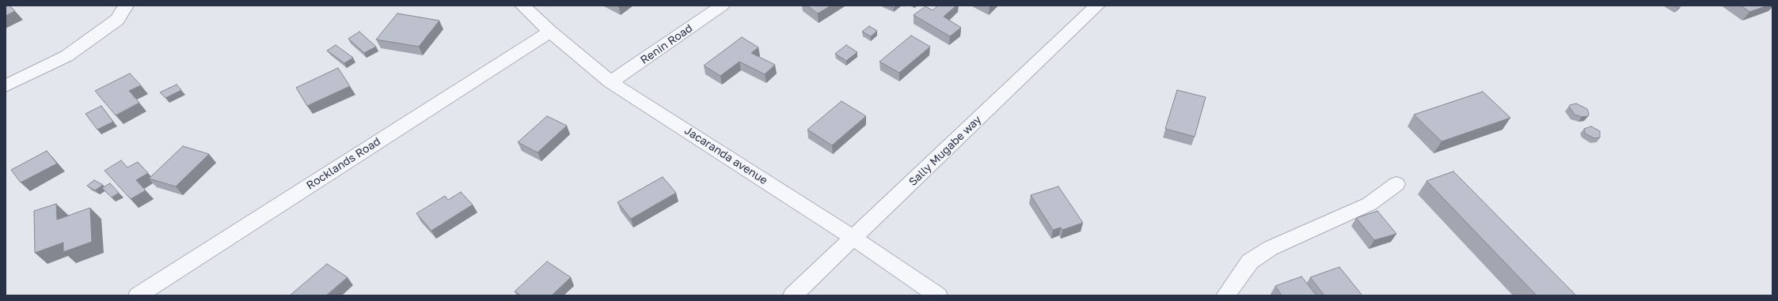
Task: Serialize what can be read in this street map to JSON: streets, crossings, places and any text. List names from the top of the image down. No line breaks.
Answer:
{"streets":{"street":["Renin Road","Sally Mugabe way","Jacaranda avenue","Rocklands Road"]},"crossings":[["Renin Road","Jacaranda avenue"],["Sally Mugabe way","Jacaranda avenue"],["Jacaranda avenue","Rocklands Road"]]}
